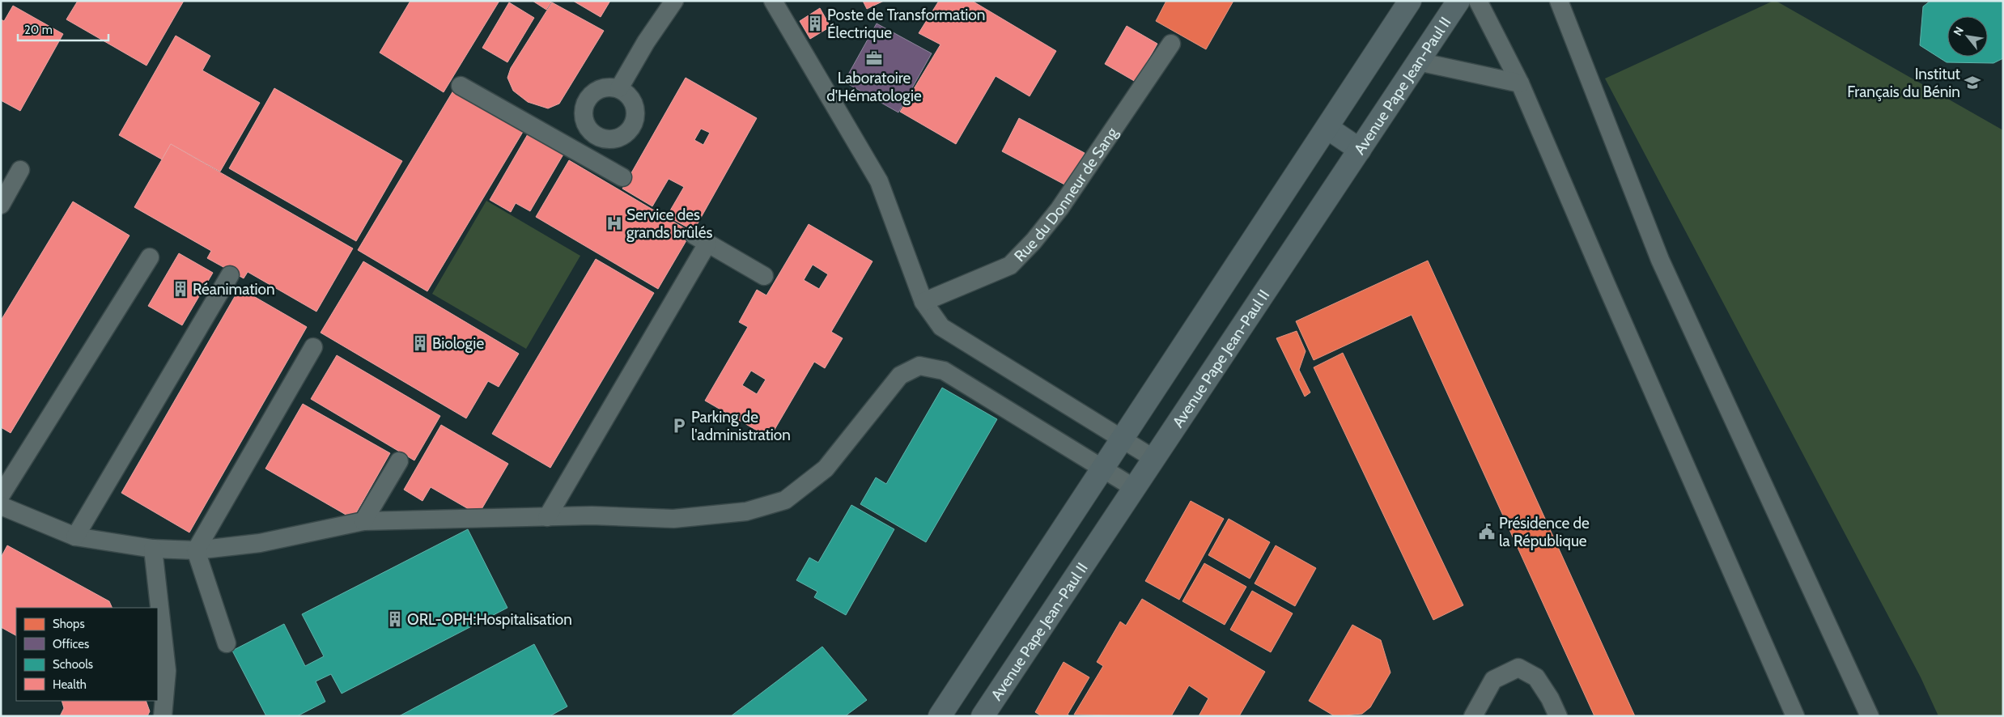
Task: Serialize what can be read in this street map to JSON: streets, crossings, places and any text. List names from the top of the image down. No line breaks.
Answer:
{"streets":{"main road":["Avenue Pape Jean-Paul II"],"lane":["Rue du Donneur de Sang"]},"places":{"building":["Poste de Transformation Électrique","Réanimation","Biologie","ORL-OPH:Hospitalisation"],"office":["Laboratoire d'Hématologie"],"school or university":["Institut Français du Bénin"],"hospital":["Service des grands brûlés"],"parking":["Parking de l'administration"],"public building":["Présidence de la République"]},"legend":["Shops","Offices","Schools","Health"],"scale_bar":"20 m","north":"top left"}
